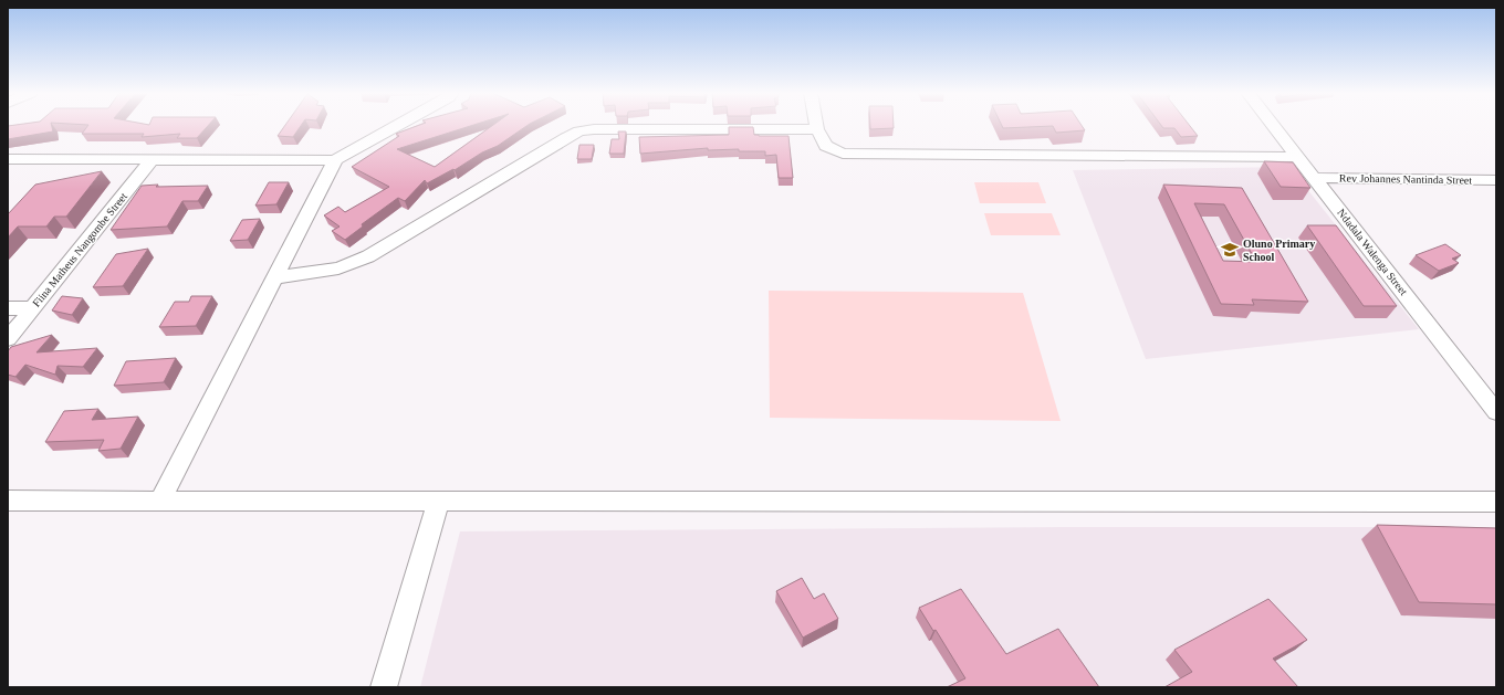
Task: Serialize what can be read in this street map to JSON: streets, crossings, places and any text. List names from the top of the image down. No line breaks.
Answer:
{"streets":{"street":["Rev Johannes Nantinda Street","Fiina Matheus Nangombe Street","Ndadala Walenga Street"]},"crossings":[["Rev Johannes Nantinda Street","Ndadala Walenga Street"]],"places":{"school or university":["Oluno Primary School"]}}
